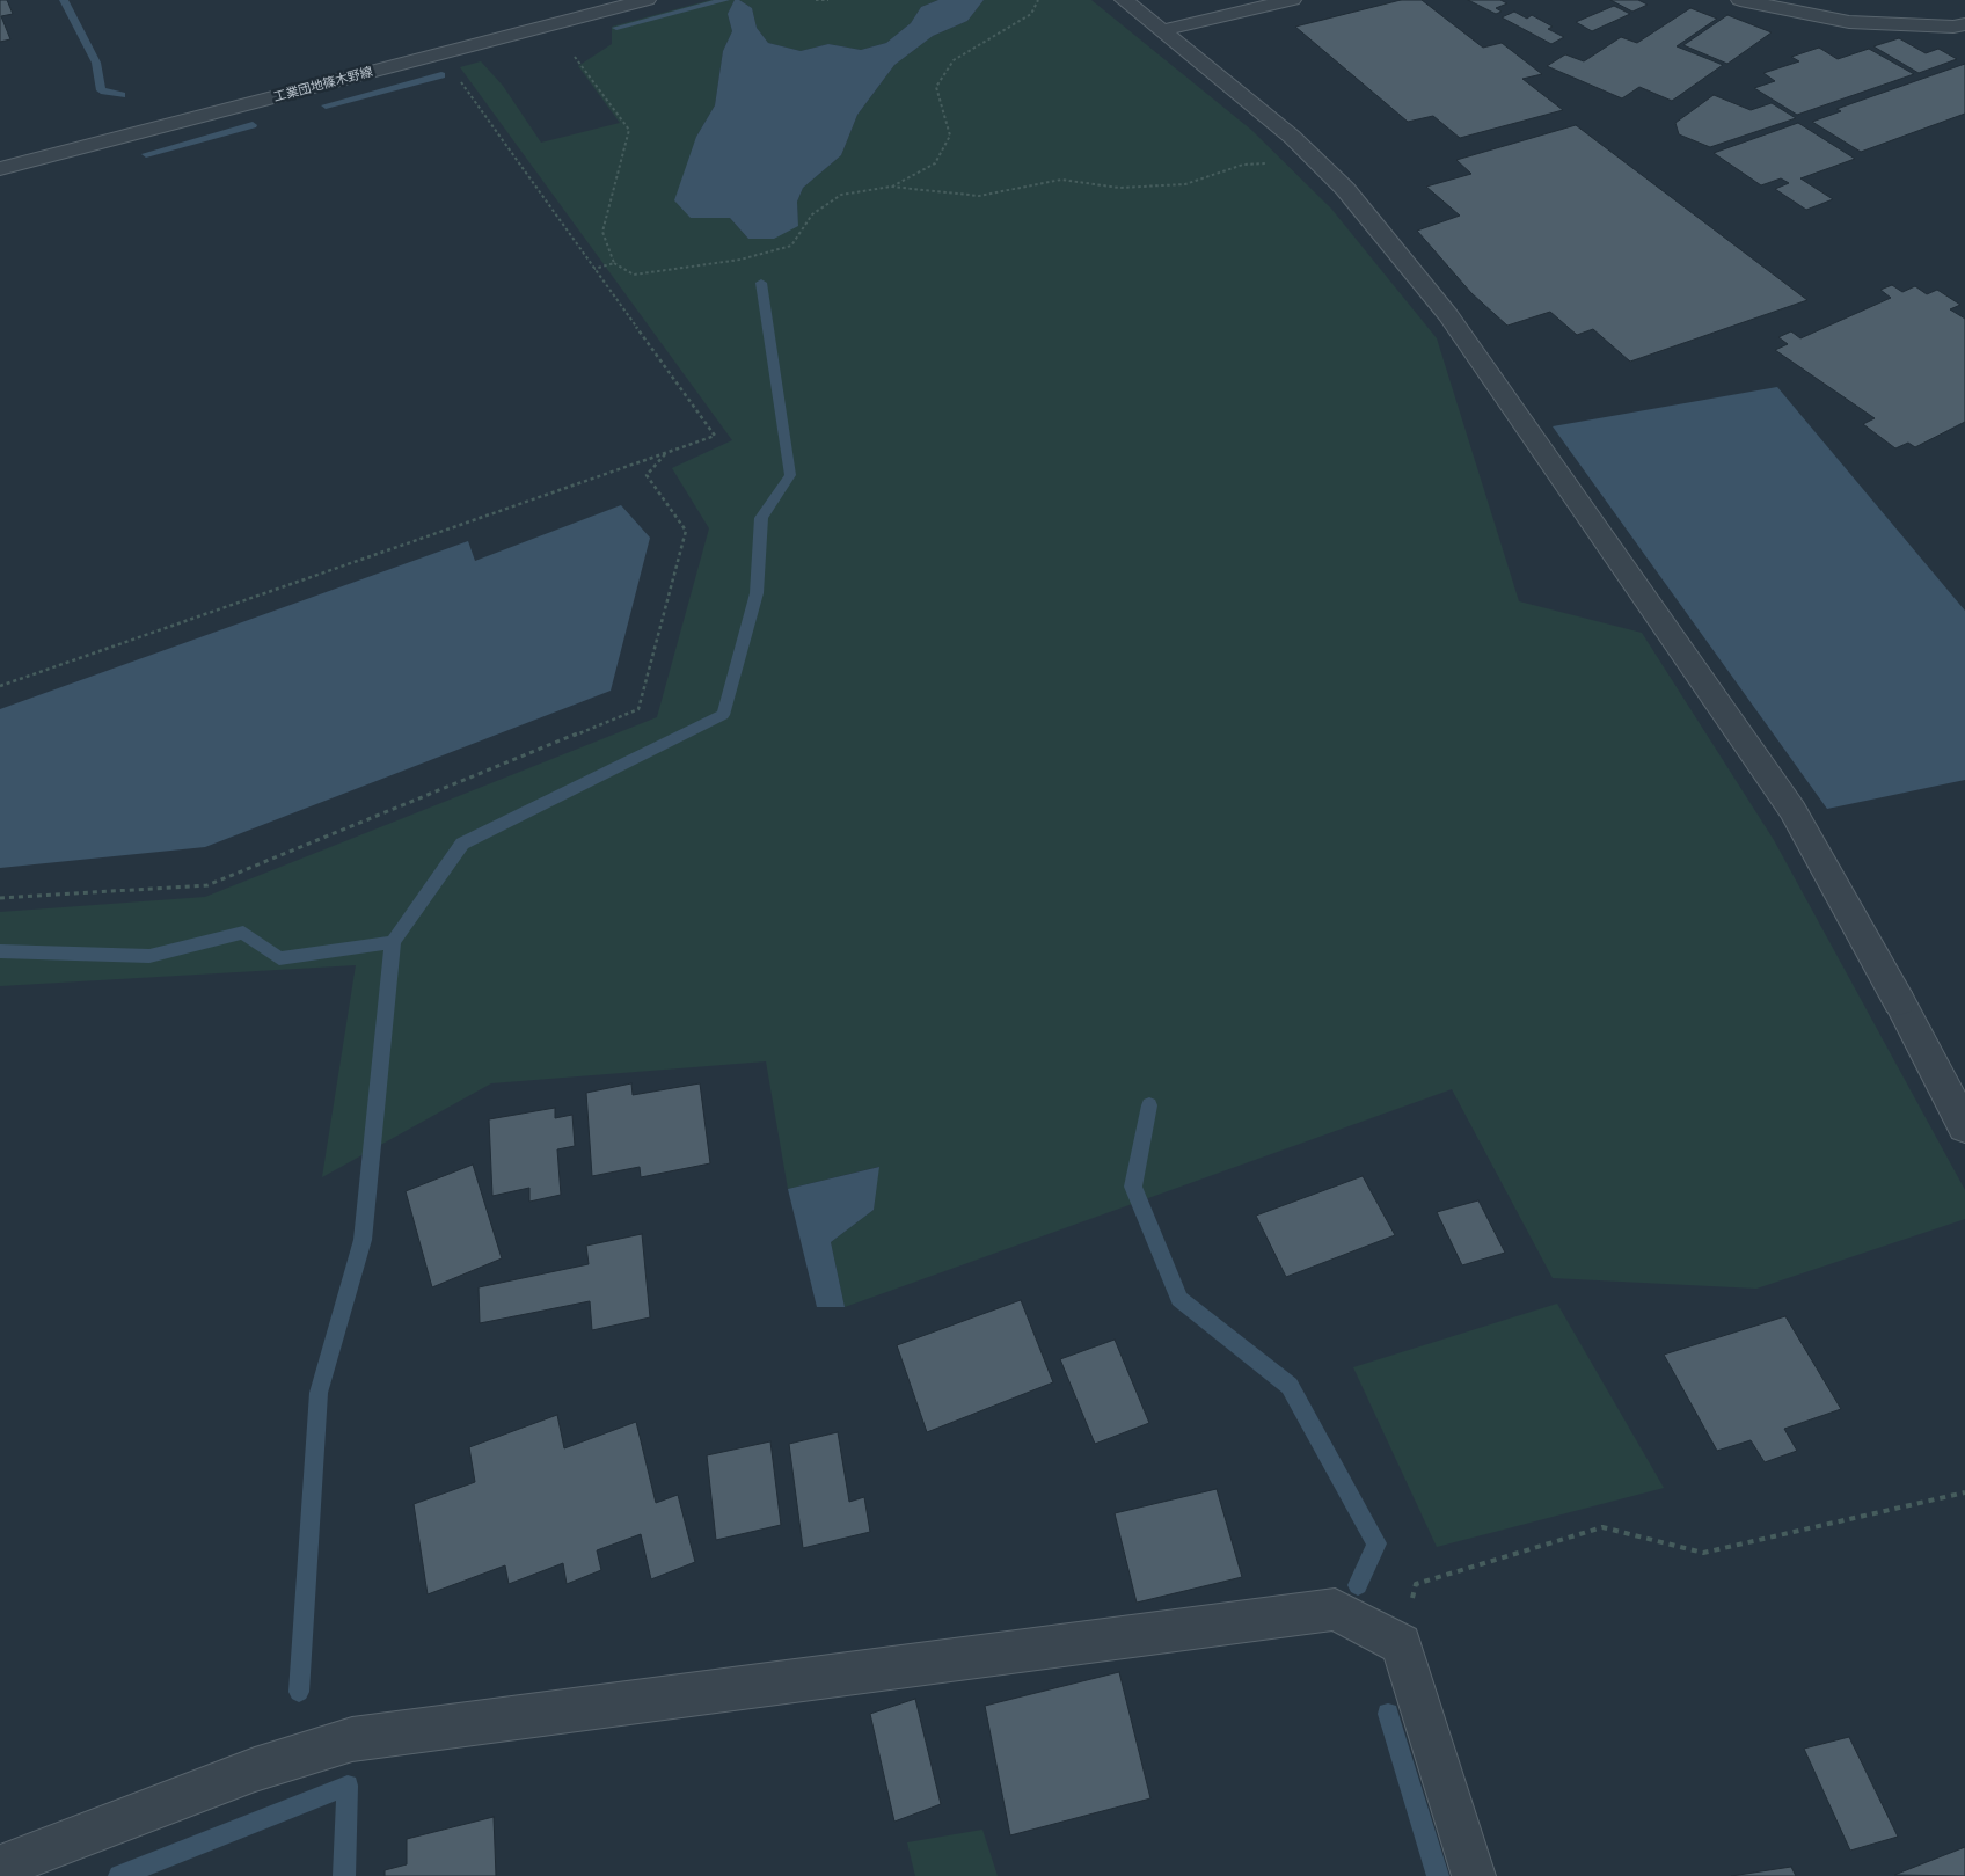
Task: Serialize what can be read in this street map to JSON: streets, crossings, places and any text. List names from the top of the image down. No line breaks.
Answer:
{"streets":{"street":["工業団地篠木野線"]}}
